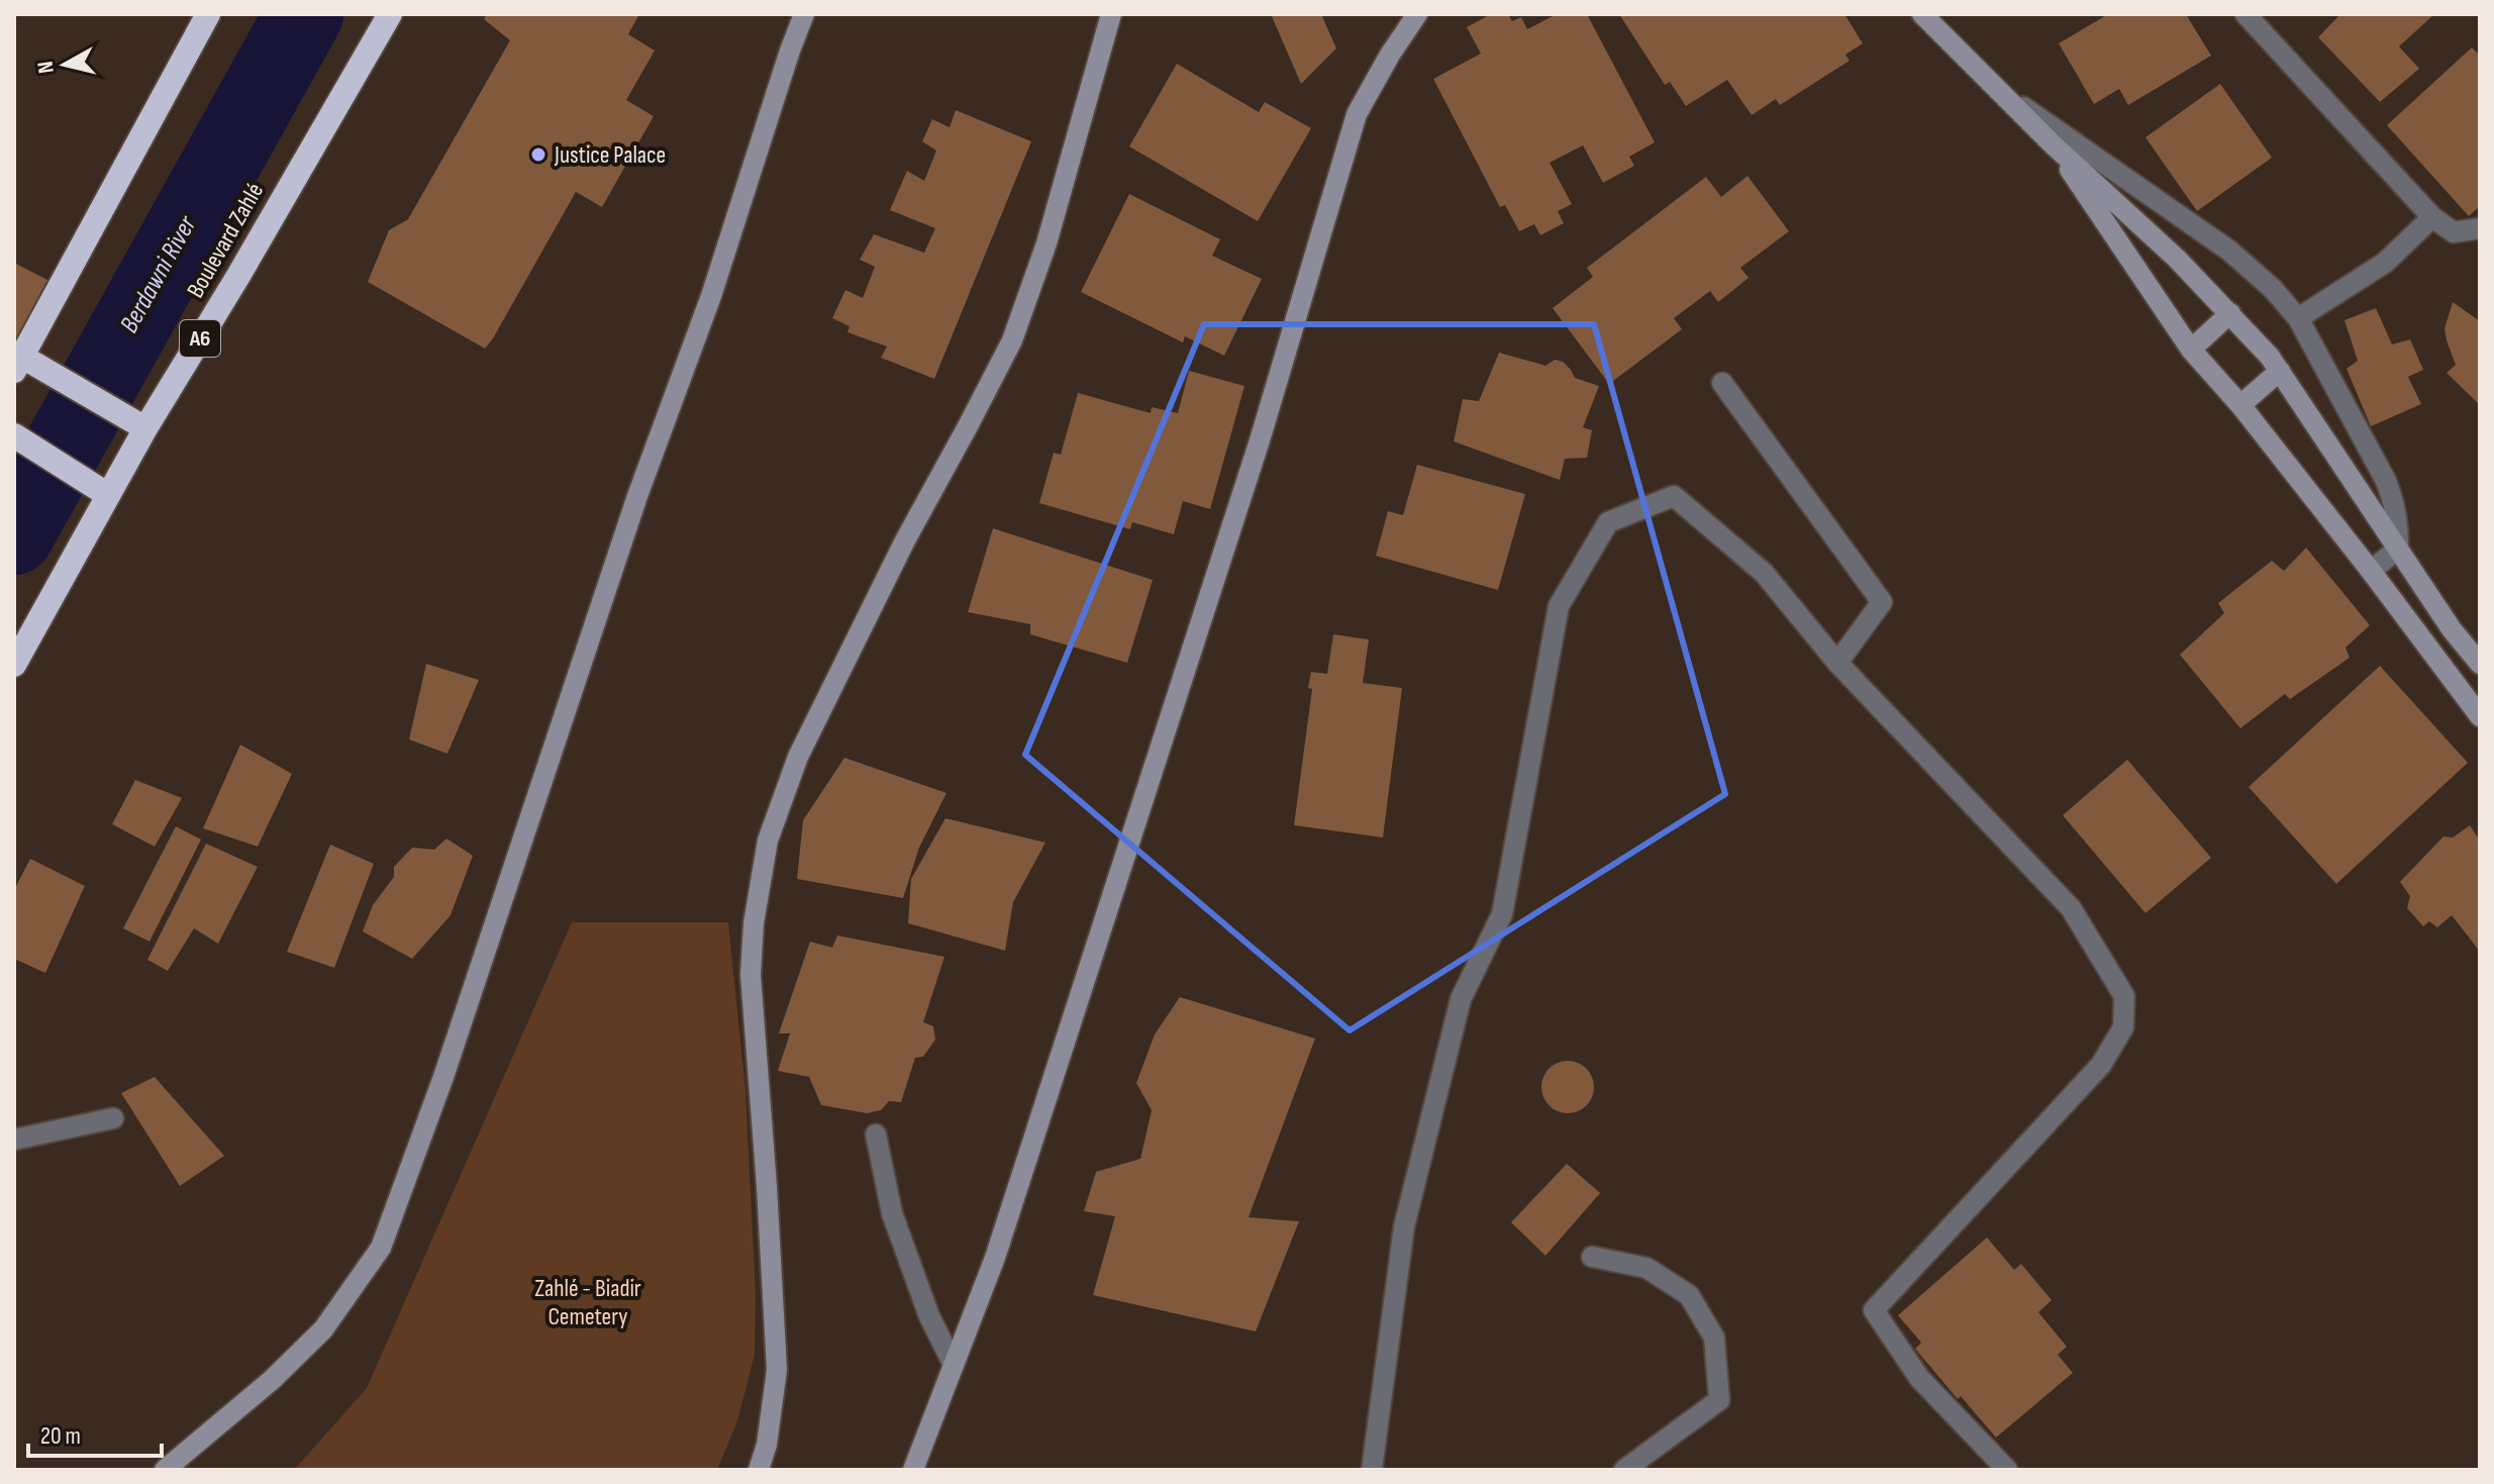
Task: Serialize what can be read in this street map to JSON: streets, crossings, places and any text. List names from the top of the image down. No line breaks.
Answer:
{"streets":{"highway":["Boulevard Zahlé","A6"]},"water":["Berdawni River"],"parks":["Zahlé - Biadir Cemetery"],"places":["Justice Palace"],"scale_bar":"20 m","north":"left"}
